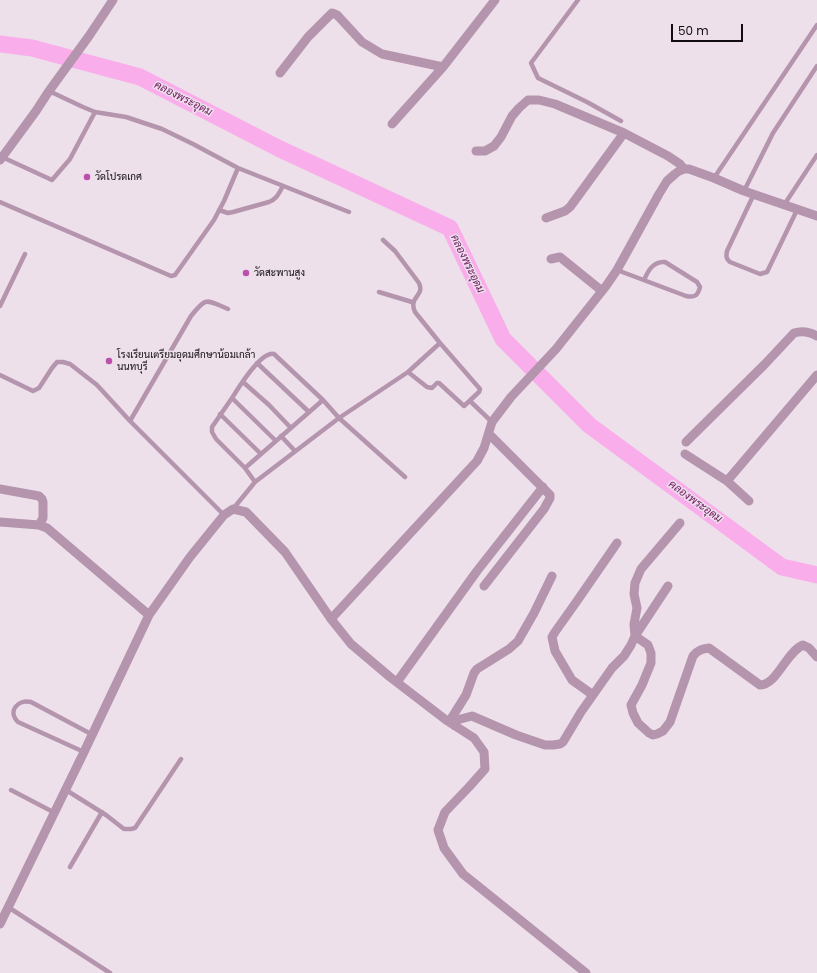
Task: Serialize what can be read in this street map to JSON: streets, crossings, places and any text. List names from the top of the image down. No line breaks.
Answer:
{"water":["คลองพระอุดม"],"places":["วัดโปรดเกศ","วัดสะพานสูง","โรงเรียนเตรียมอุดมศึกษาน้อมเกล้า นนทบุรี"],"scale_bar":"50 m"}
